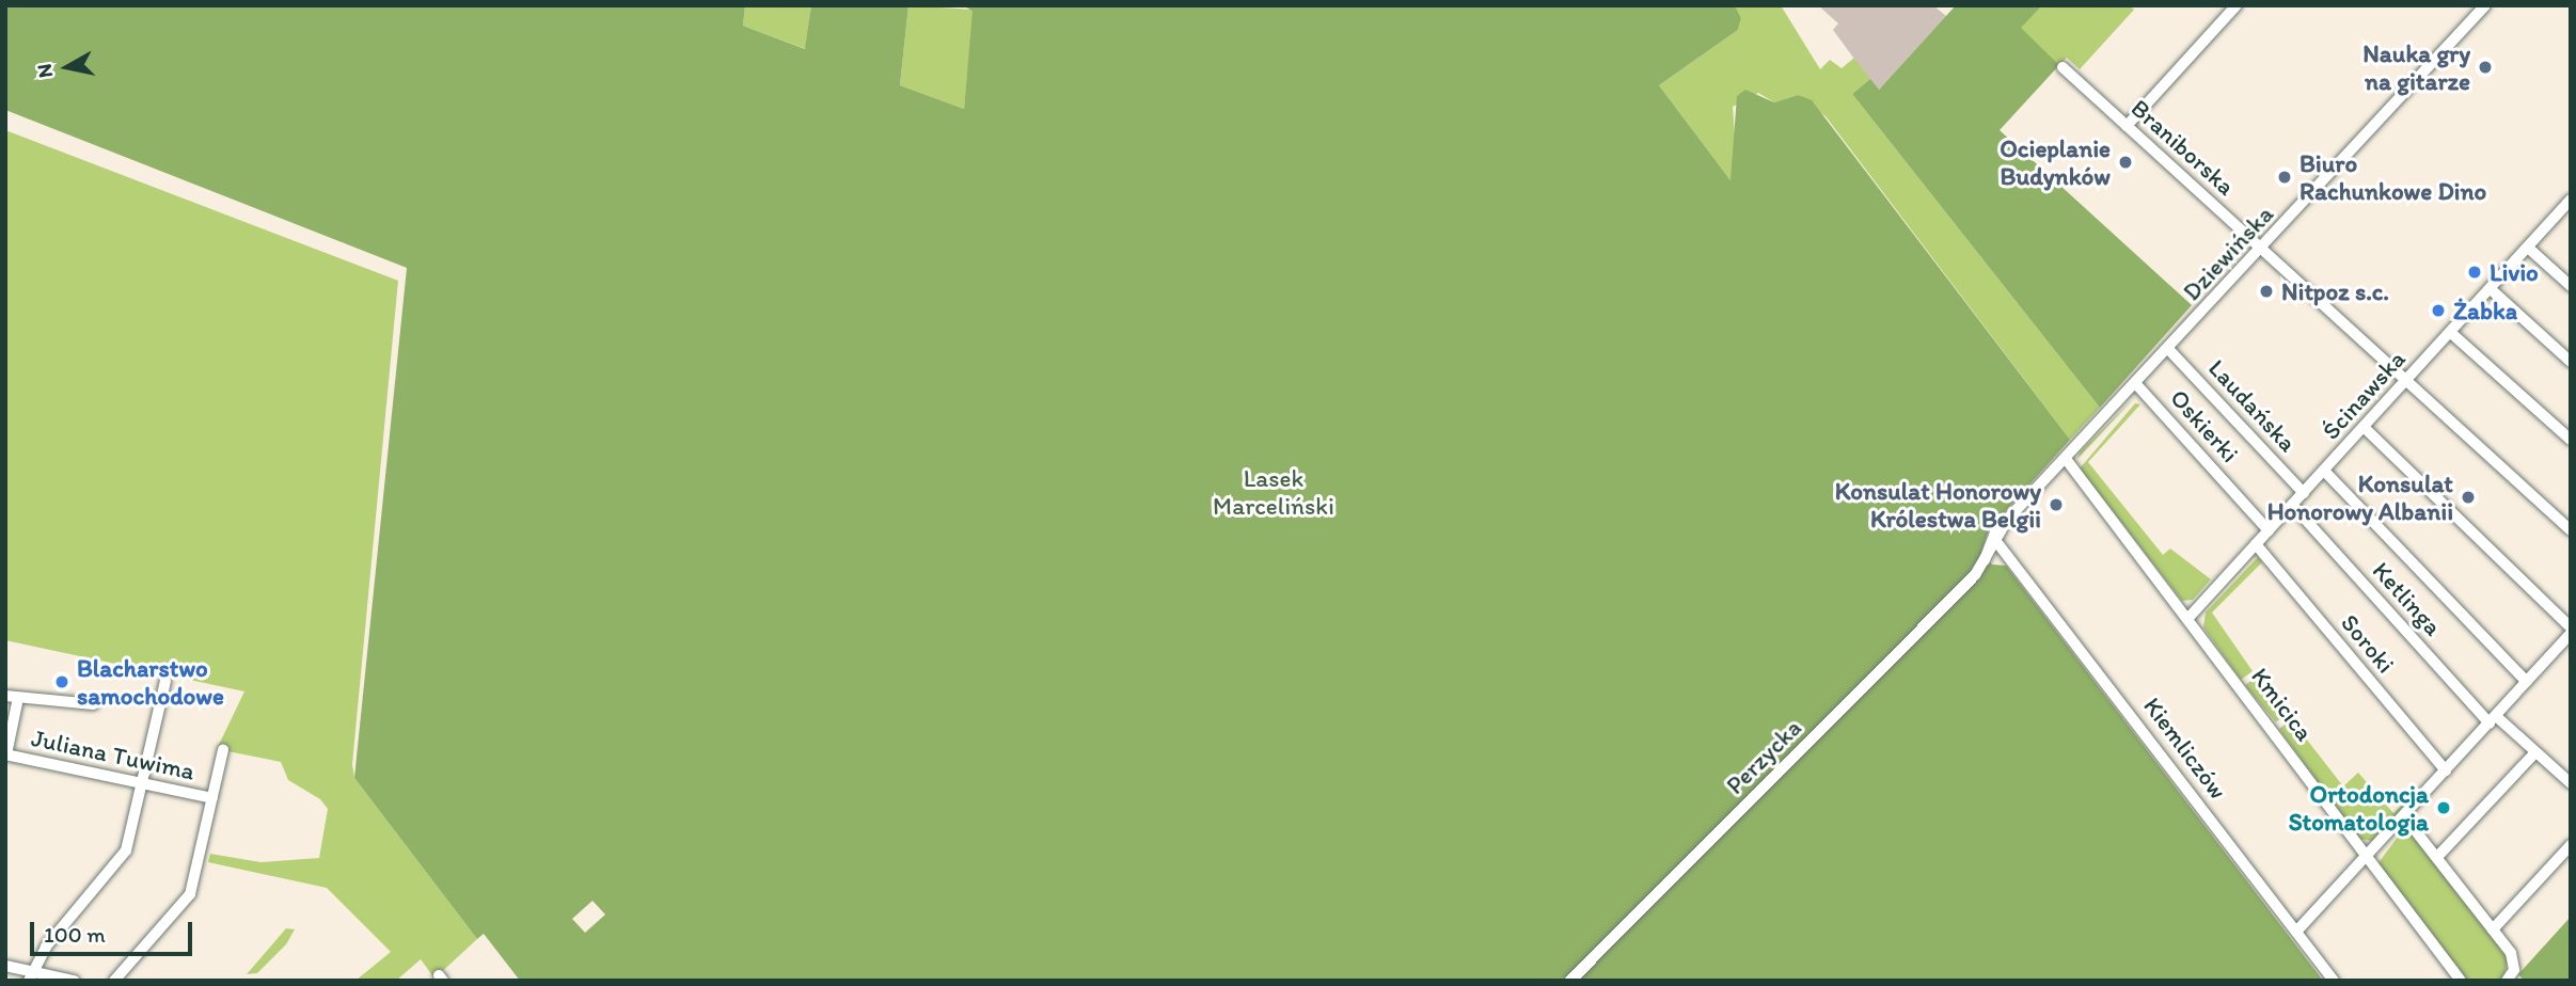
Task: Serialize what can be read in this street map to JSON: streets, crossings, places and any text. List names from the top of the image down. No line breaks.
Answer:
{"streets":{"street":["Braniborska","Dziewińska","Ścinawska","Laudańska","Oskierki","Ketlinga","Soroki","Kmicica","Kiemliczów","Juliana Tuwima","Perzycka"]},"crossings":[["Braniborska","Dziewińska"],["Braniborska","Ścinawska"],["Dziewińska","Laudańska"],["Dziewińska","Oskierki"],["Dziewińska","Kmicica"],["Dziewińska","Perzycka"],["Ścinawska","Laudańska"],["Ścinawska","Oskierki"],["Ścinawska","Ketlinga"],["Ścinawska","Soroki"],["Ścinawska","Kmicica"]],"parks":["Lasek Marceliński"],"places":["Nauka gry na gitarze","Ocieplanie Budynków","Biuro Rachunkowe Dino","Livio","Nitpoz s.c.","Żabka","Konsulat Honorowy Albanii","Konsulat Honorowy Królestwa Belgii","Blacharstwo samochodowe","Ortodoncja Stomatologia"],"scale_bar":"100 m","north":"left"}
